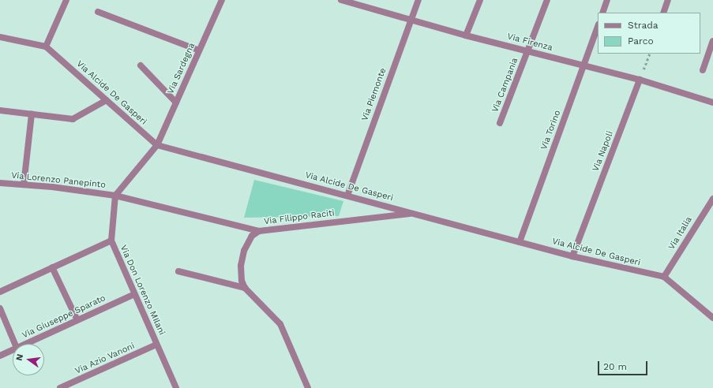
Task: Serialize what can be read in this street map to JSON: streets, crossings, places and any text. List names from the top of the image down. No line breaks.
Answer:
{"streets":{"street":["Via Firenza","Via Sardegna","Via Campania","Via Alcide De Gasperi","Via Piemonte","Via Torino","Via Napoli","Via Lorenzo Panepinto","Via Filippo Raciti","Via Italia","Via Don Lorenzo MIlani","Via Giuseppe Sparato","Via Azio Vanoni"]},"crossings":[["Via Firenza","Via Campania"],["Via Firenza","Via Piemonte"],["Via Firenza","Via Torino"],["Via Firenza","Via Napoli"],["Via Sardegna","Via Alcide De Gasperi"],["Via Sardegna","Via Lorenzo Panepinto"],["Via Sardegna","Via Filippo Raciti"],["Via Sardegna","Via Don Lorenzo MIlani"],["Via Alcide De Gasperi","Via Piemonte"],["Via Alcide De Gasperi","Via Torino"],["Via Alcide De Gasperi","Via Napoli"],["Via Alcide De Gasperi","Via Filippo Raciti"],["Via Alcide De Gasperi","Via Italia"],["Via Lorenzo Panepinto","Via Filippo Raciti"],["Via Lorenzo Panepinto","Via Don Lorenzo MIlani"],["Via Filippo Raciti","Via Don Lorenzo MIlani"],["Via Don Lorenzo MIlani","Via Giuseppe Sparato"],["Via Don Lorenzo MIlani","Via Azio Vanoni"]],"legend":["Strada","Parco"],"scale_bar":"20 m","north":"left"}
